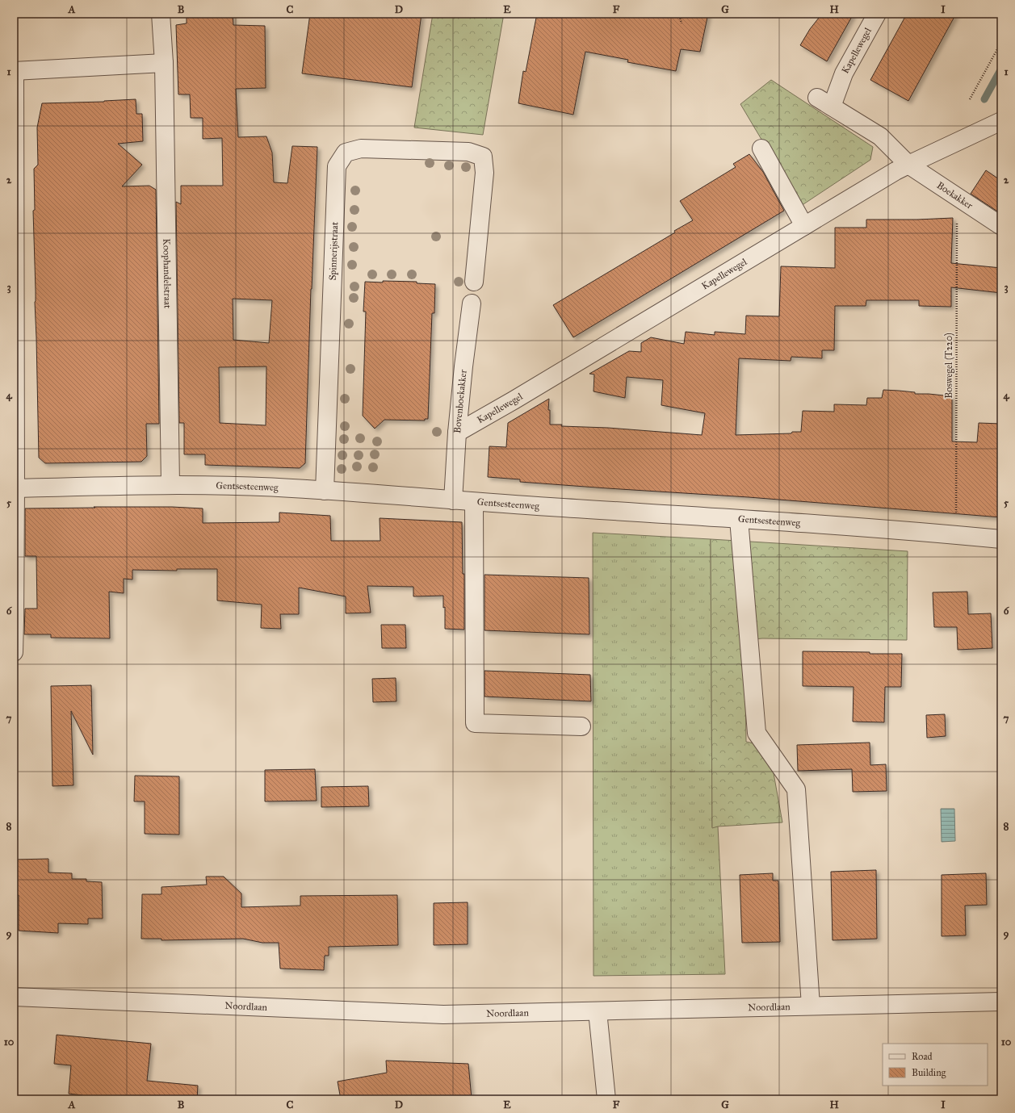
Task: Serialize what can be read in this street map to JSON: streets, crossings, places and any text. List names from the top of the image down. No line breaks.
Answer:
{"streets":{"street":["Kapellewegel","Boekakker","Spinnerijstraat","Koophandelstraat","Bovenboekakker","Gentsesteenweg","Noordlaan"],"path":["Boswegel (T220)"]},"crossings":[["Kapellewegel","Boekakker"],["Kapellewegel","Bovenboekakker"],["Boekakker","Boswegel (T220)"],["Spinnerijstraat","Gentsesteenweg"],["Koophandelstraat","Gentsesteenweg"],["Boswegel (T220)","Gentsesteenweg"],["Bovenboekakker","Gentsesteenweg"]],"legend":["Road","Building"],"grid":{"columns":["A","B","C","D","E","F","G","H","I"],"rows":["1","2","3","4","5","6","7","8","9","10"]}}
